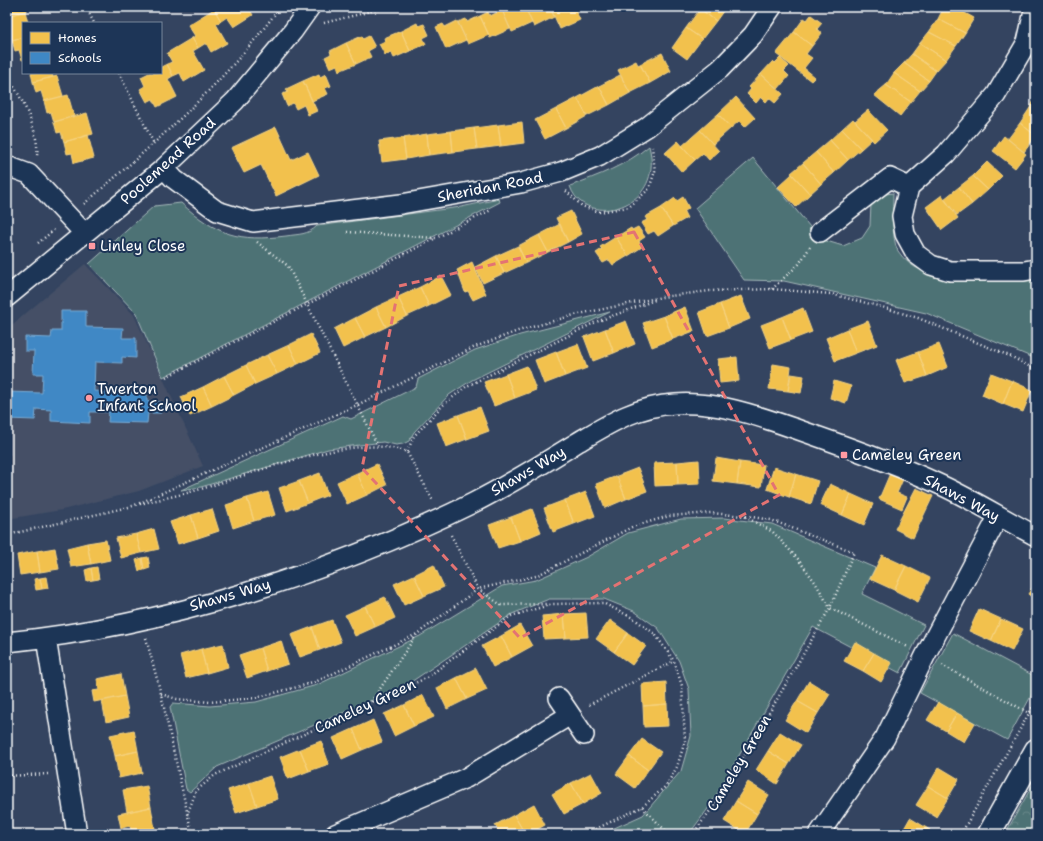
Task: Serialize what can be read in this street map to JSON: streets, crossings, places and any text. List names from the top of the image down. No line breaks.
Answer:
{"streets":{"street":["Poolemead Road","Sheridan Road","Shaws Way"],"path":["Cameley Green"]},"crossings":[["Poolemead Road","Sheridan Road"]],"places":{"transit":["Linley Close","Cameley Green"],"other":["Twerton Infant School"]},"legend":["Homes","Schools"]}
